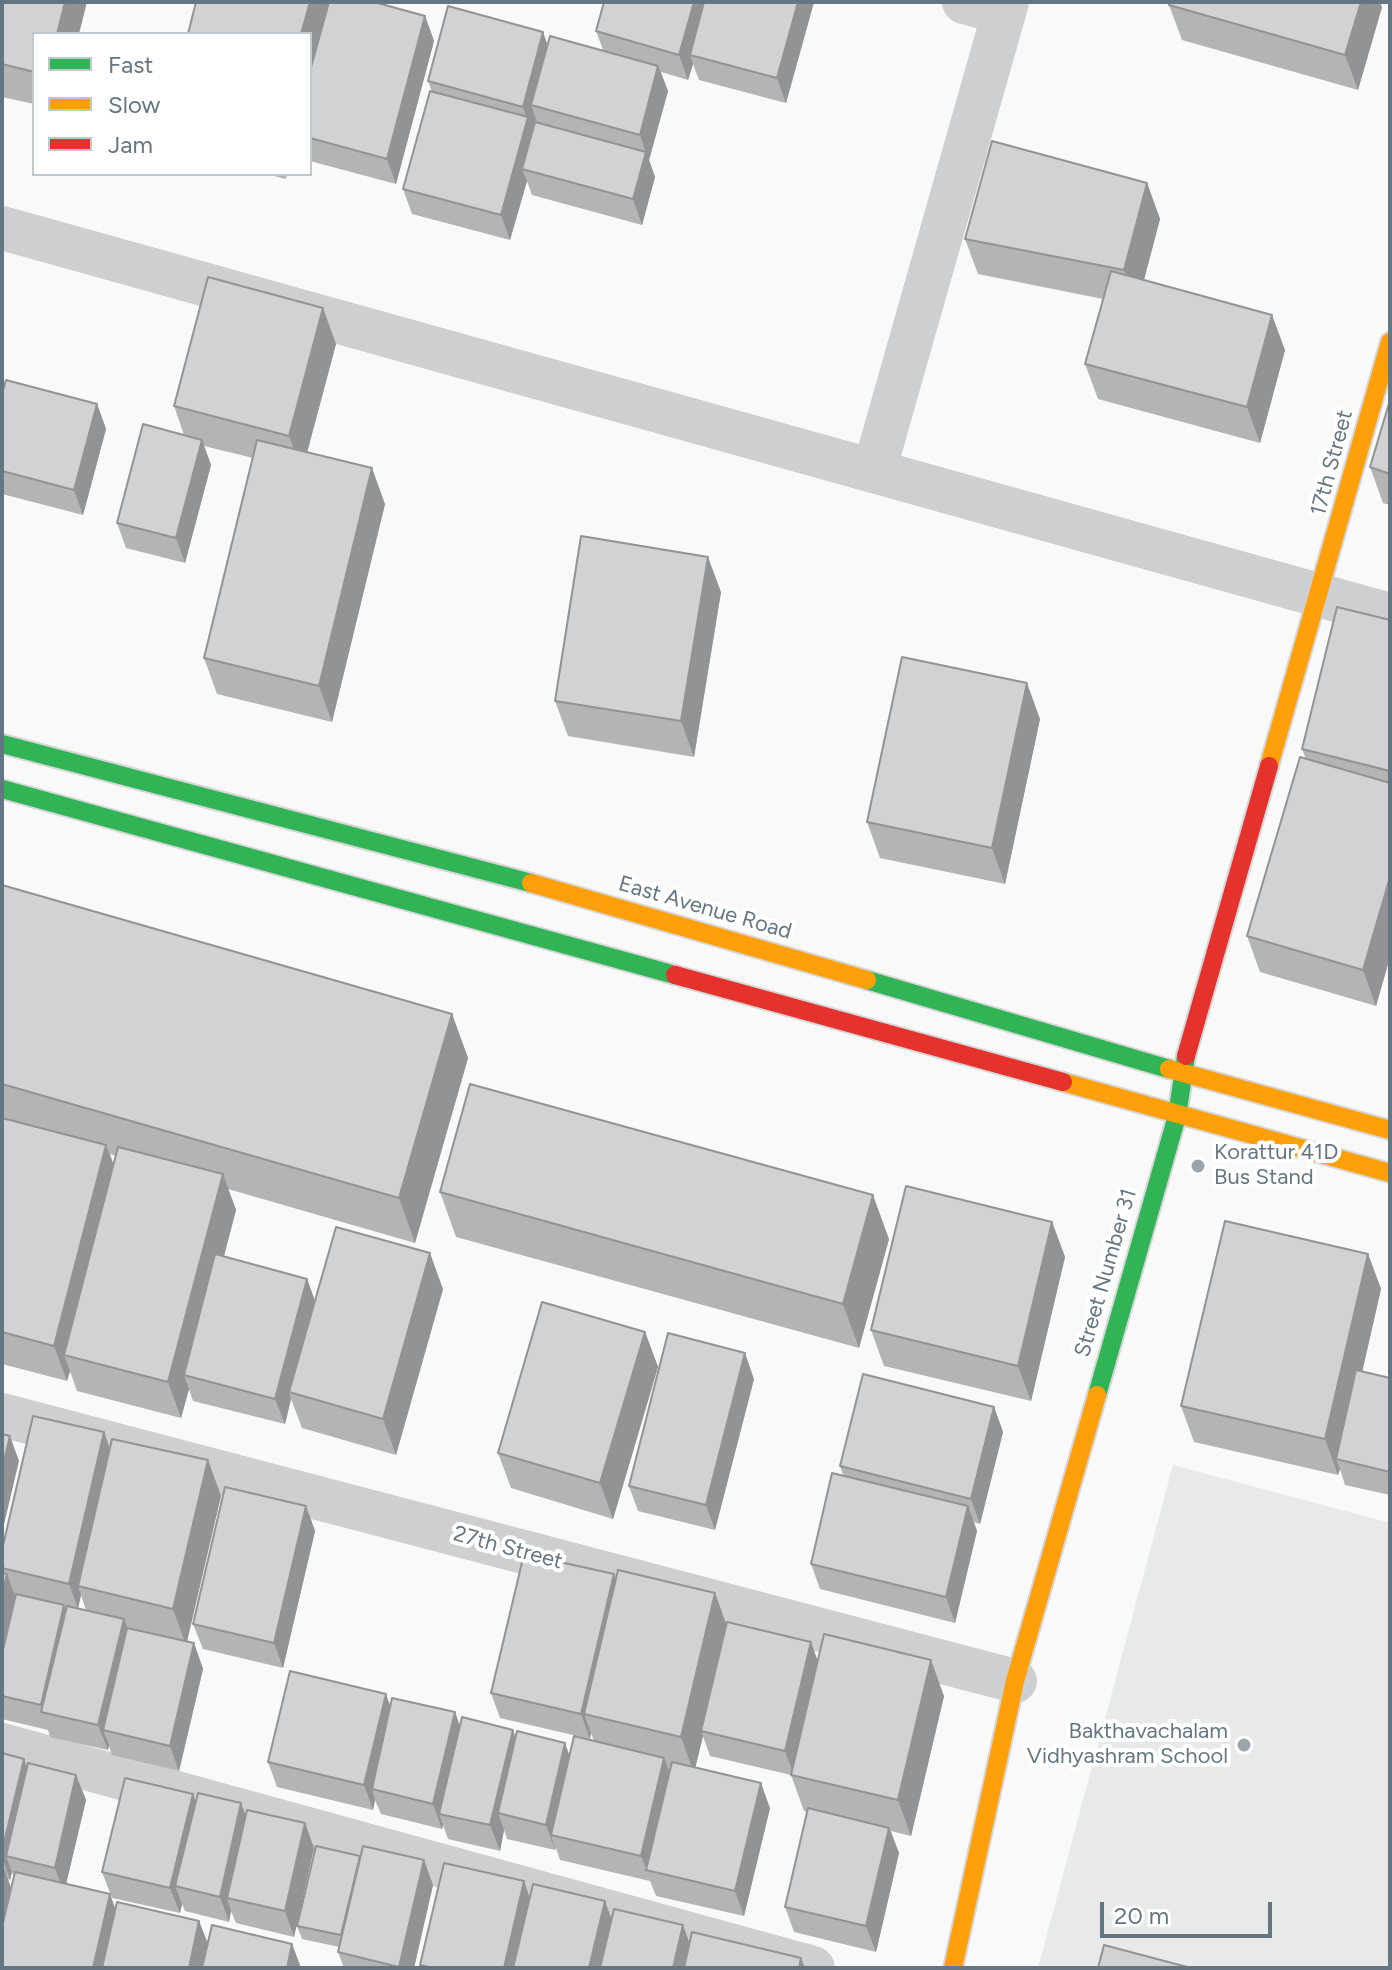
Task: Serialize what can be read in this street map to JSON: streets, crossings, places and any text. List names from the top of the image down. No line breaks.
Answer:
{"streets":{"main road":["17th Street","East Avenue Road","Street Number 31"],"street":["27th Street"]},"crossings":[["17th Street","Street Number 31"],["East Avenue Road","Street Number 31"],["Street Number 31","27th Street"]],"places":["Korattur 41D Bus Stand","Bakthavachalam Vidhyashram School"],"legend":["Fast","Slow","Jam"],"scale_bar":"20 m"}
